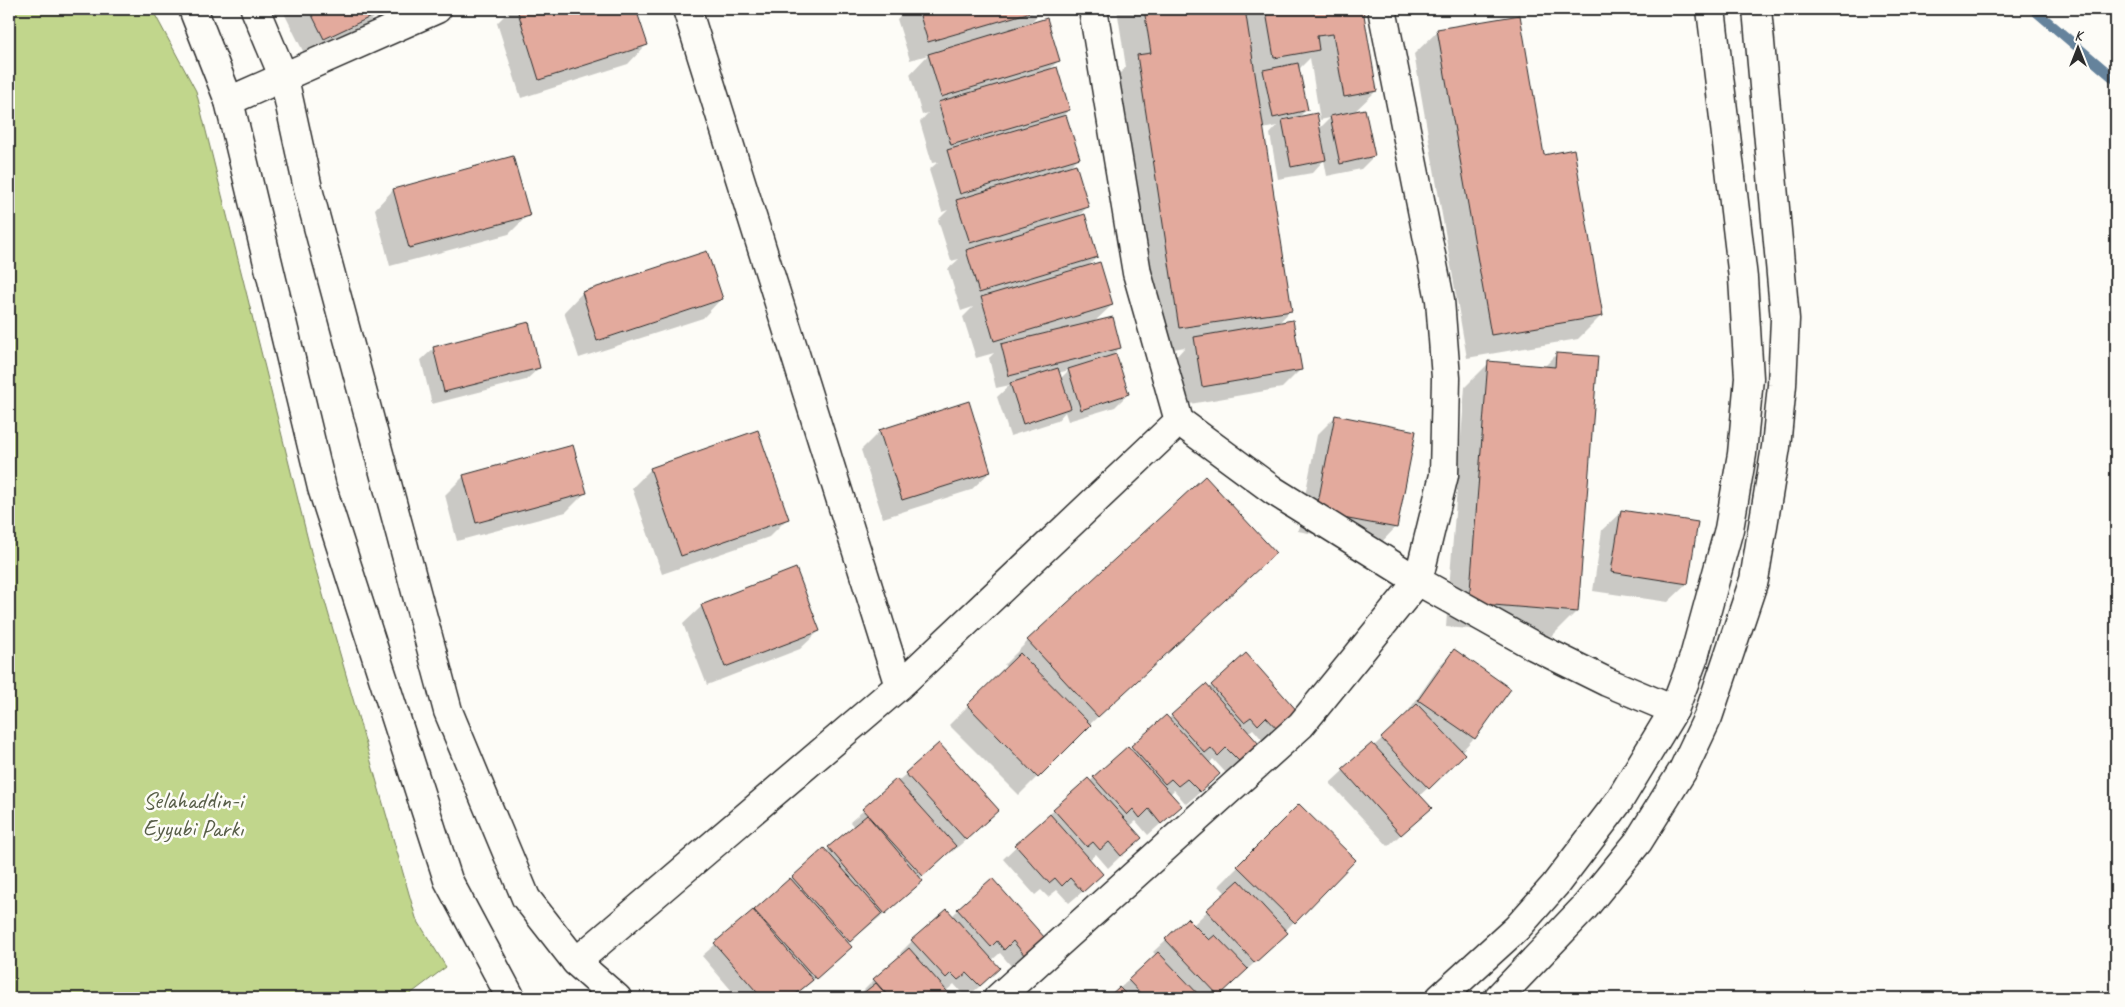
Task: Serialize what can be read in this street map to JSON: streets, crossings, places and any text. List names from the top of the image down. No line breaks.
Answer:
{"parks":["Selahaddin-i Eyyubi Parkı"],"north":"top"}
